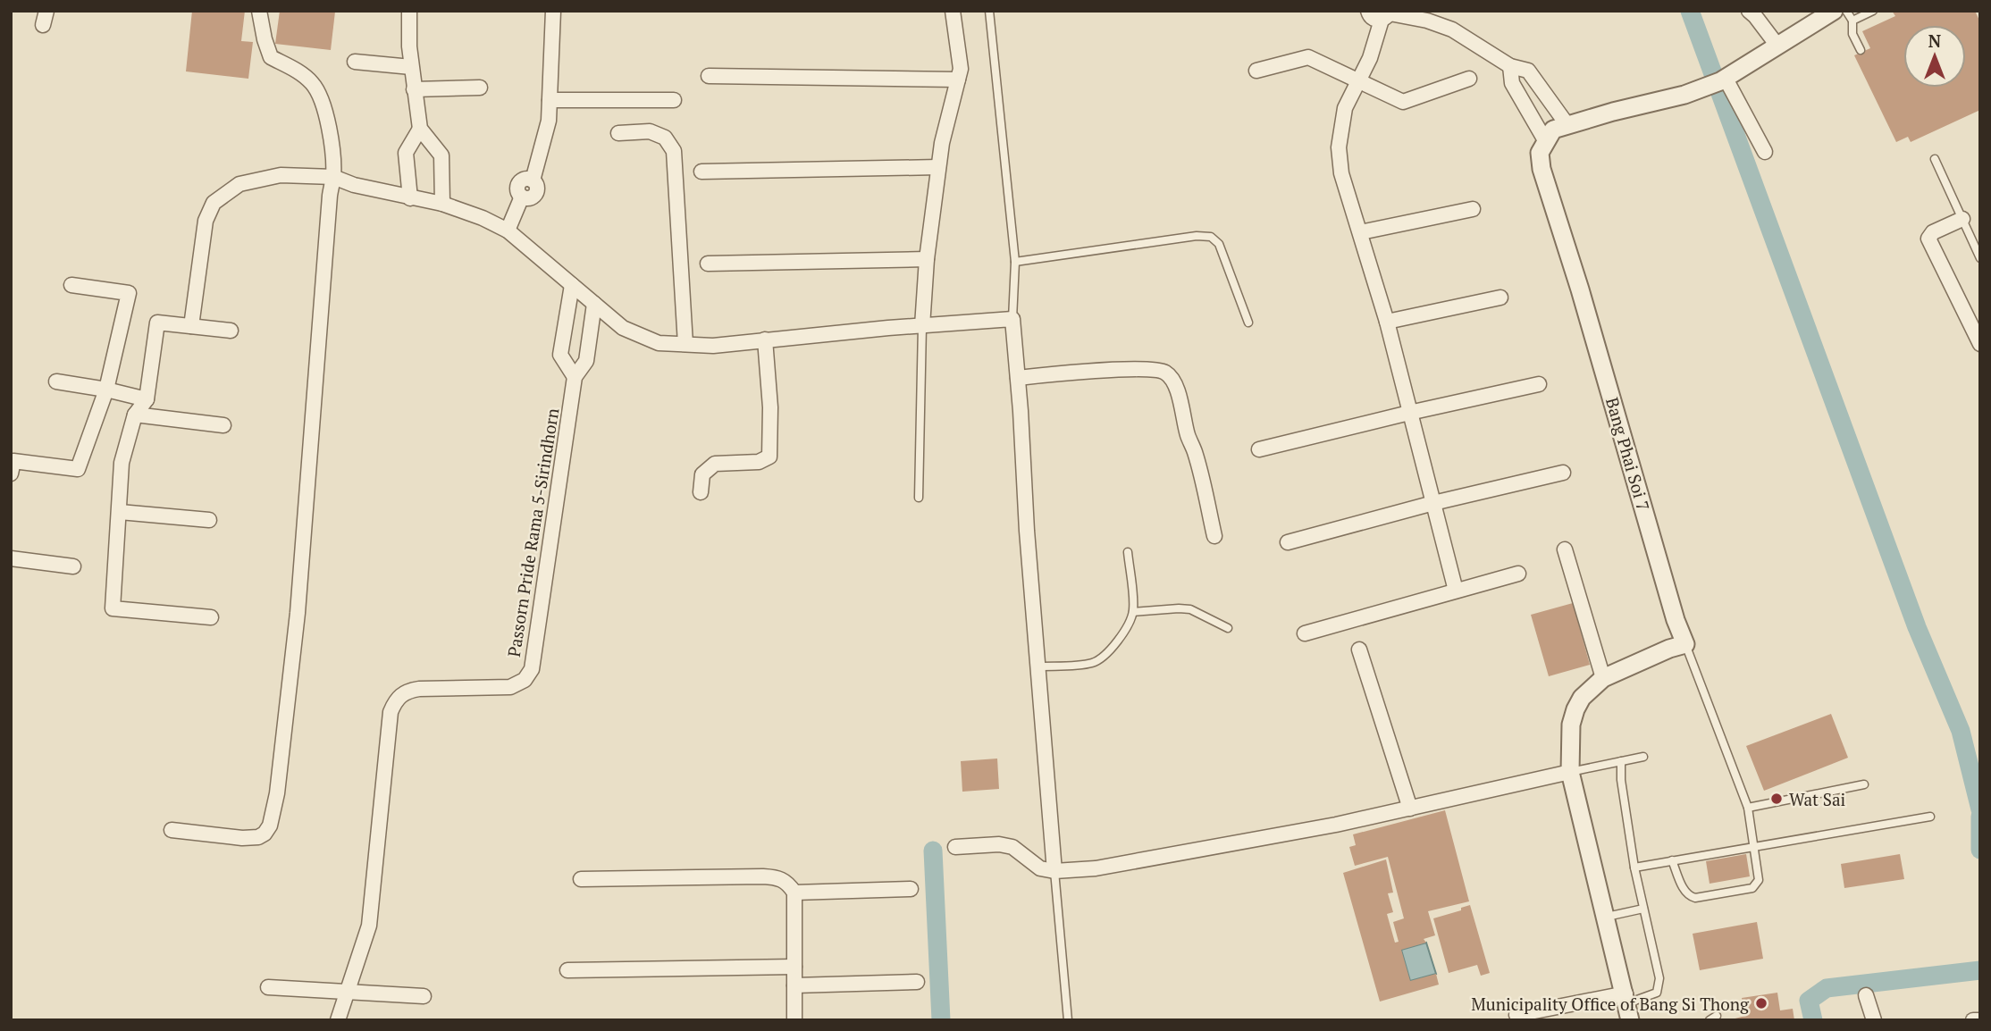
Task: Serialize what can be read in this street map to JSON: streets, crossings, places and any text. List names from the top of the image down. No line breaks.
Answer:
{"streets":{"street":["Bang Phai Soi 7","Passorn Pride Rama 5-Sirindhorn"]},"places":["Wat Sai","Municipality Office of Bang Si Thong"],"north":"top"}
